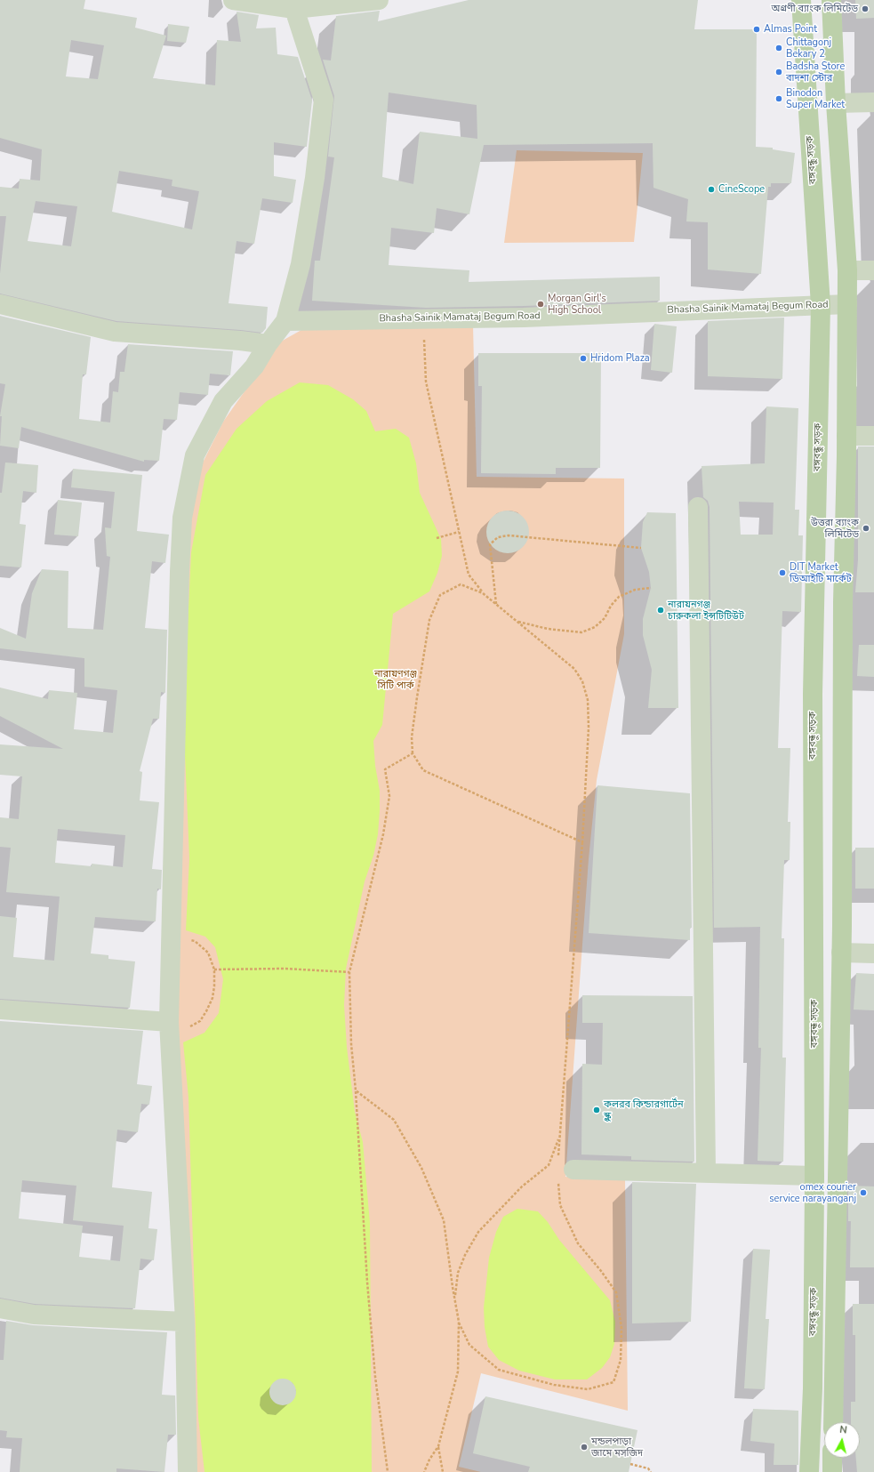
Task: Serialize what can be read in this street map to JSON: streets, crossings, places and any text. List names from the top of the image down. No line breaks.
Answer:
{"streets":{"main road":["বঙ্গবন্ধু সড়ক"],"street":["Bhasha Sainik Mamataj Begum Road"]},"crossings":[["বঙ্গবন্ধু সড়ক","Bhasha Sainik Mamataj Begum Road"]],"parks":["নারায়ণগঞ্জ সিটি পার্ক"],"places":["অগ্রণী ব্যাংক লিমিটেড","Almas Point","Chittagonj Bekary 2","Badsha Store বাদশা স্টোর","Binodon Super Market","CineScope","Morgan Girl's High School","Hridom Plaza","উত্তরা ব্যাংক লিমিটেড","DIT Market ডিআইটি মার্কেট","নারায়নগঞ্জ চারুকলা ইন্সটিটিউট","কলরব কিন্ডারগার্টেন স্কুল","omex courier service narayanganj","মন্ডলপাড়া জামে মসজিদ"],"north":"top"}
